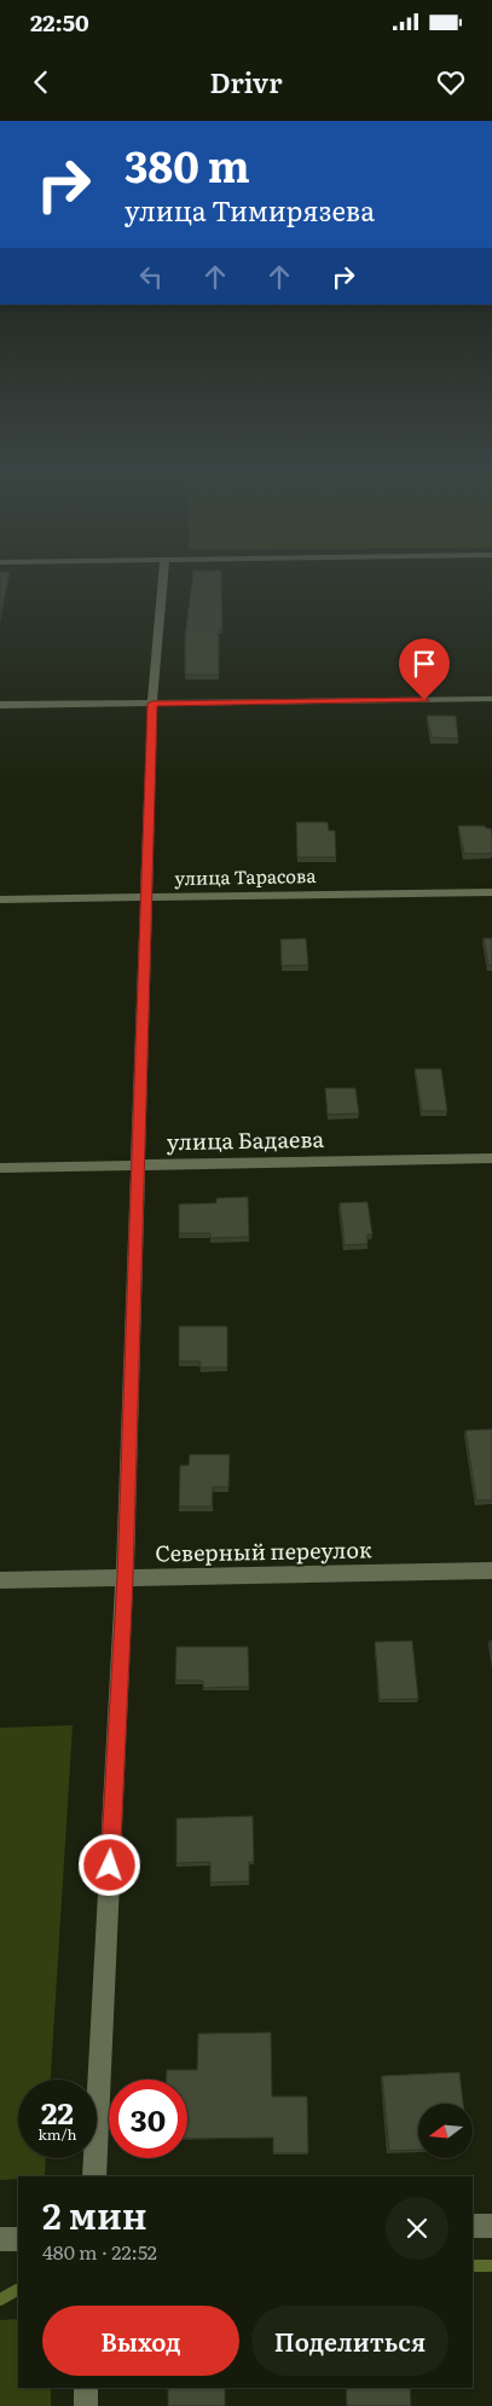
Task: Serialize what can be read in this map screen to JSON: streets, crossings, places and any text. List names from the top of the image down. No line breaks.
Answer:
{"streets":{"street":["улица Тарасова","улица Бадаева","Северный переулок"]},"north":"left","page":{"status":"22:50","header":"Drivr","turn":["380 m","улица Тимирязева"],"speed":"22 km/h","limit":"30","heading":["2 мин","480 m · 22:52"],"buttons":["Выход","Поделиться"]}}
